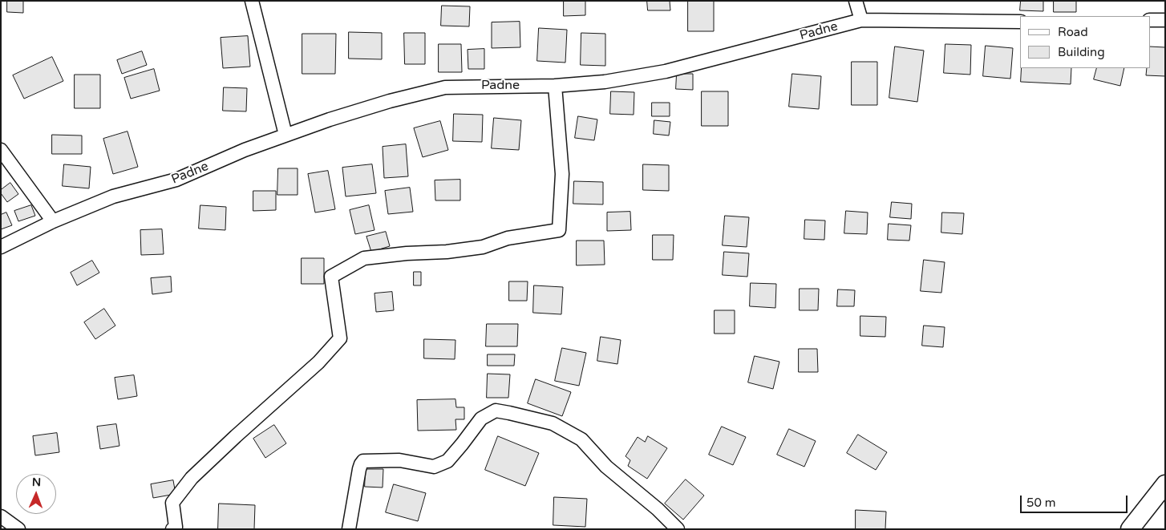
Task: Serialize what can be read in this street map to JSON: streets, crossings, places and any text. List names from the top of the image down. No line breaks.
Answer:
{"streets":{"street":["Padne"]},"legend":["Road","Building"],"scale_bar":"50 m","north":"top"}
